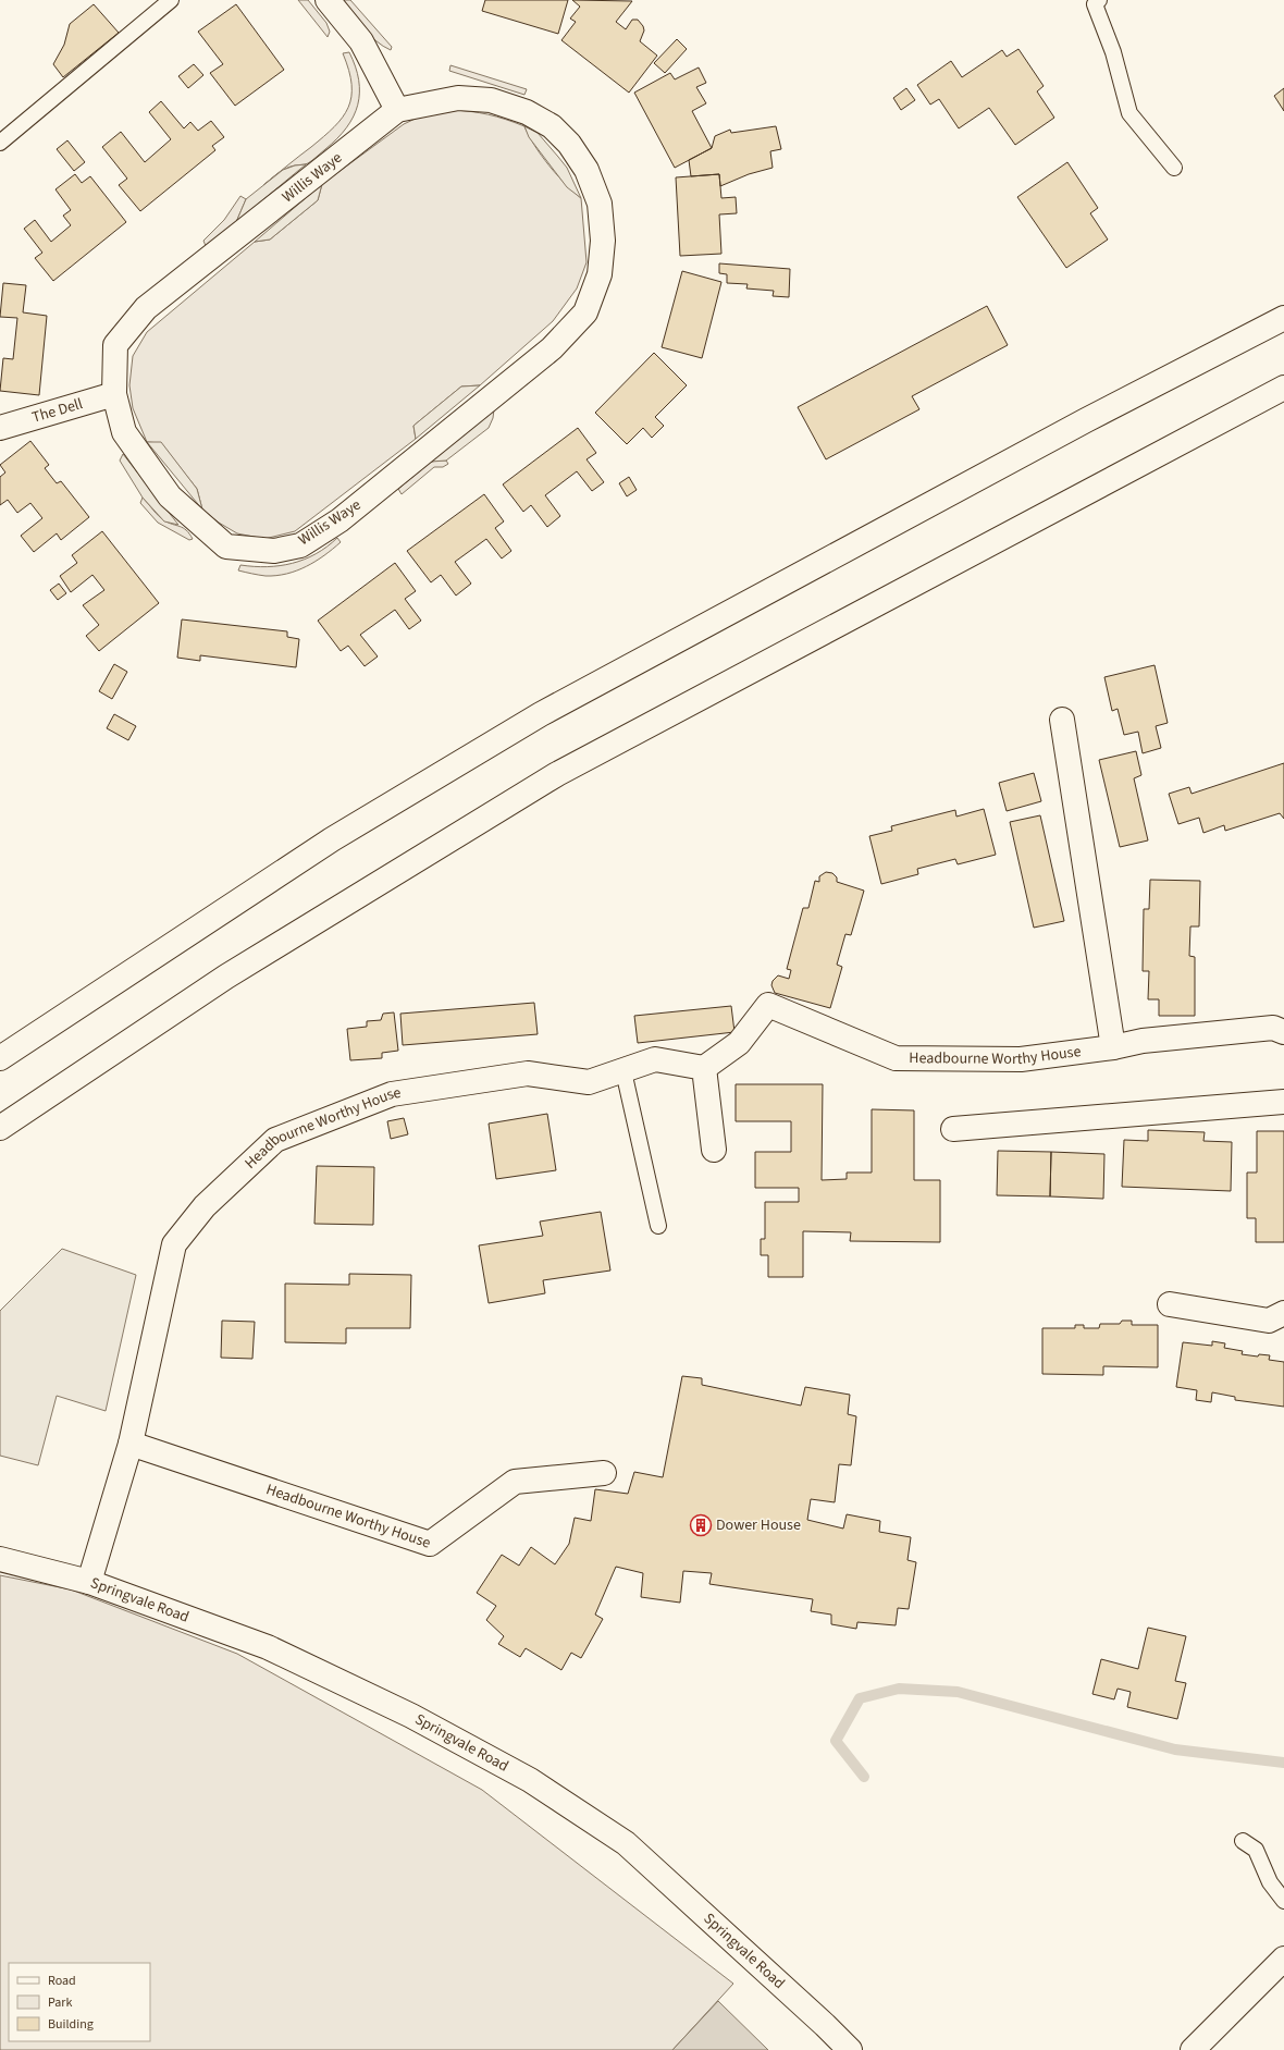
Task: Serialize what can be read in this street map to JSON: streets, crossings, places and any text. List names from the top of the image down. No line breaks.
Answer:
{"streets":{"main road":["Willis Waye","The Dell","Headbourne Worthy House","Springvale Road"]},"crossings":[["Willis Waye","The Dell"],["Headbourne Worthy House","Springvale Road"]],"places":{"building":["Dower House"]},"legend":["Road","Park","Building"]}
